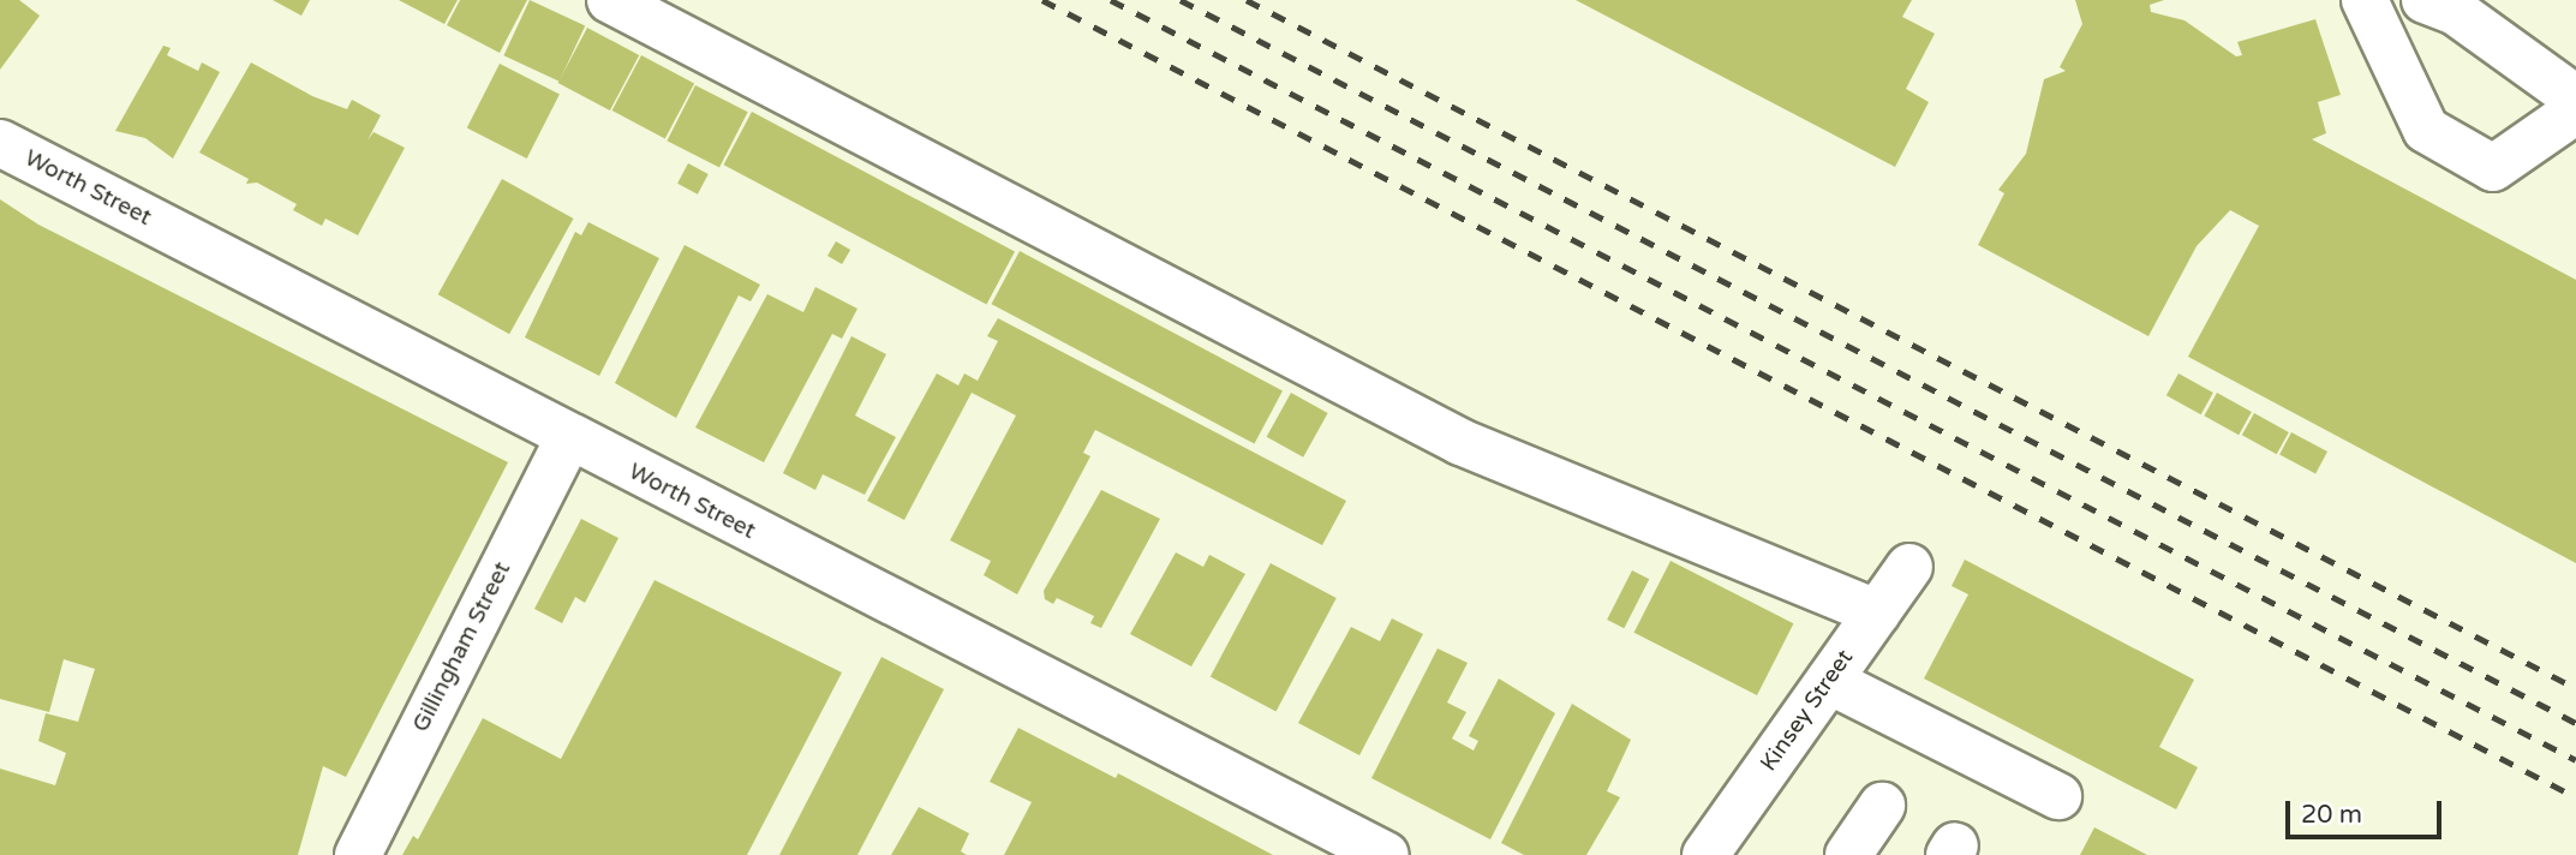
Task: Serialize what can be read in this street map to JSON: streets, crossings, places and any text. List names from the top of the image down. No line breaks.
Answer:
{"streets":{"street":["Worth Street","Gillingham Street","Kinsey Street"]},"crossings":[["Worth Street","Gillingham Street"]],"scale_bar":"20 m"}
